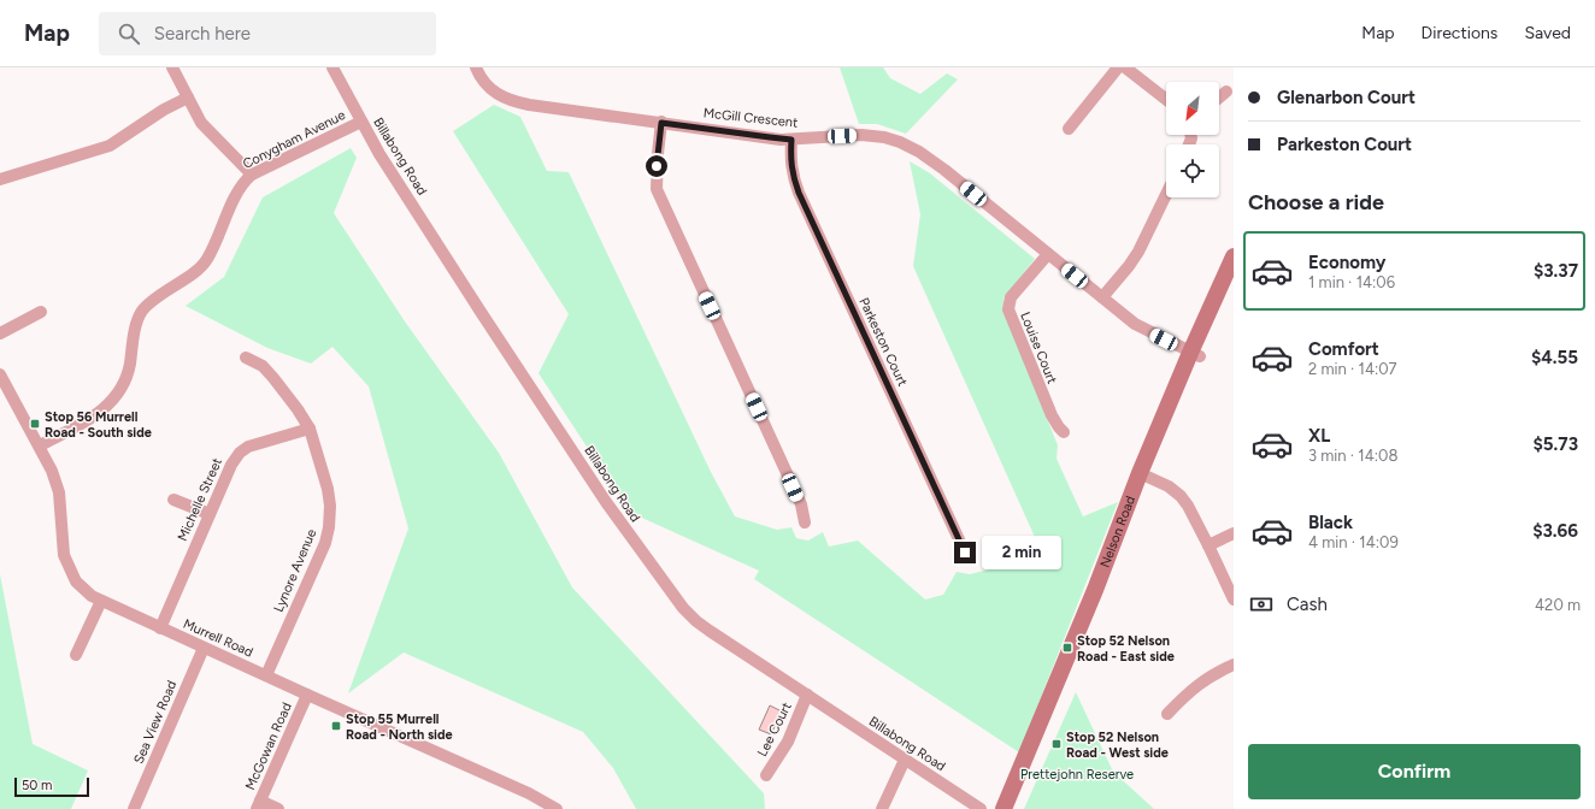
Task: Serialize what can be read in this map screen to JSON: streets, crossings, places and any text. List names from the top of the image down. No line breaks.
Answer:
{"streets":{"main road":["Nelson Road"],"street":["McGill Crescent","Conygham Avenue","Billabong Road","Parkeston Court","Louise Court","Michelle Street","Lynore Avenue","Murrell Road","Sea View Road","Lee Court","McGowan Road"]},"crossings":[["McGill Crescent","Parkeston Court"],["McGill Crescent","Louise Court"],["McGill Crescent","Nelson Road"],["Conygham Avenue","Billabong Road"],["Conygham Avenue","Murrell Road"],["Billabong Road","Lee Court"],["Michelle Street","Lynore Avenue"],["Michelle Street","Murrell Road"],["Lynore Avenue","Murrell Road"],["Murrell Road","Sea View Road"],["Murrell Road","McGowan Road"]],"parks":["Prettejohn Reserve"],"places":{"transit":["Stop 56 Murrell Road - South side","Stop 52 Nelson Road - East side","Stop 55 Murrell Road - North side","Stop 52 Nelson Road - West side"]},"scale_bar":"50 m","north":"bottom left","page":{"header":"Map","search":"Search here","nav":["Map","Directions","Saved"],"banner":["Glenarbon Court","Parkeston Court"],"heading":"Choose a ride","list":[{"name":"Economy","note":"1 min · 14:06","value":"$3.37"},{"name":"Comfort","note":"2 min · 14:07","value":"$4.55"},{"name":"XL","note":"3 min · 14:08","value":"$5.73"},{"name":"Black","note":"4 min · 14:09","value":"$3.66"}],"bubble":"2 min","pay":["Cash","420 m"],"buttons":"Confirm","scale":"50 m"}}
